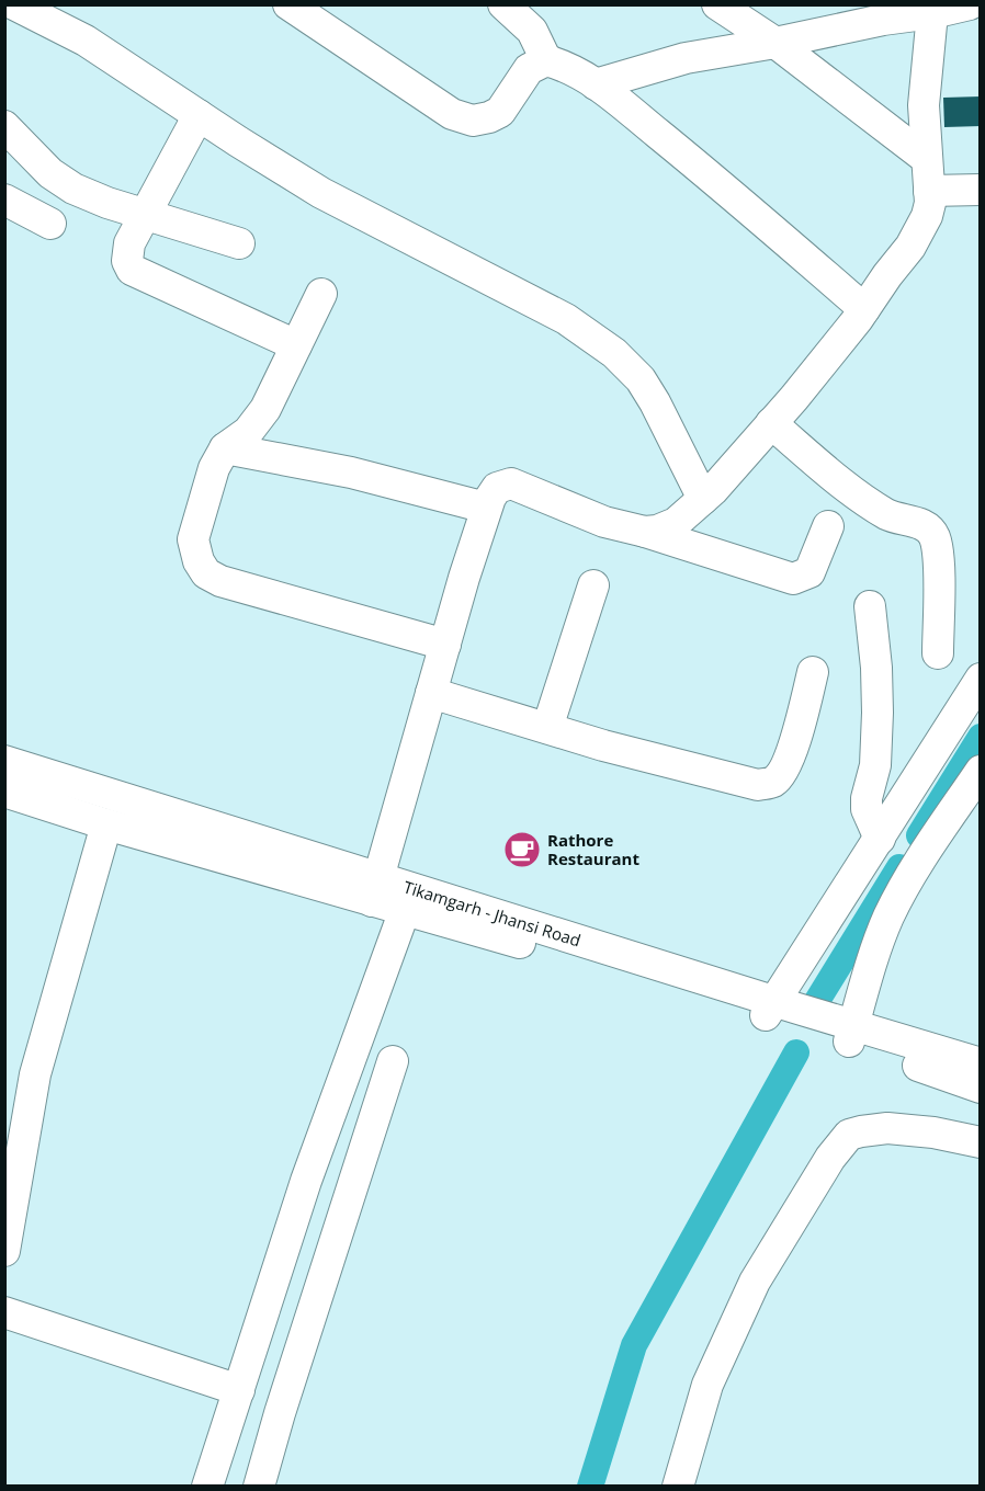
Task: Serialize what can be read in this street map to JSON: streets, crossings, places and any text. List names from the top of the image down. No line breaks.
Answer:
{"streets":{"street":["Tikamgarh - Jhansi Road"]},"places":{"cafe":["Rathore Restaurant"]}}
